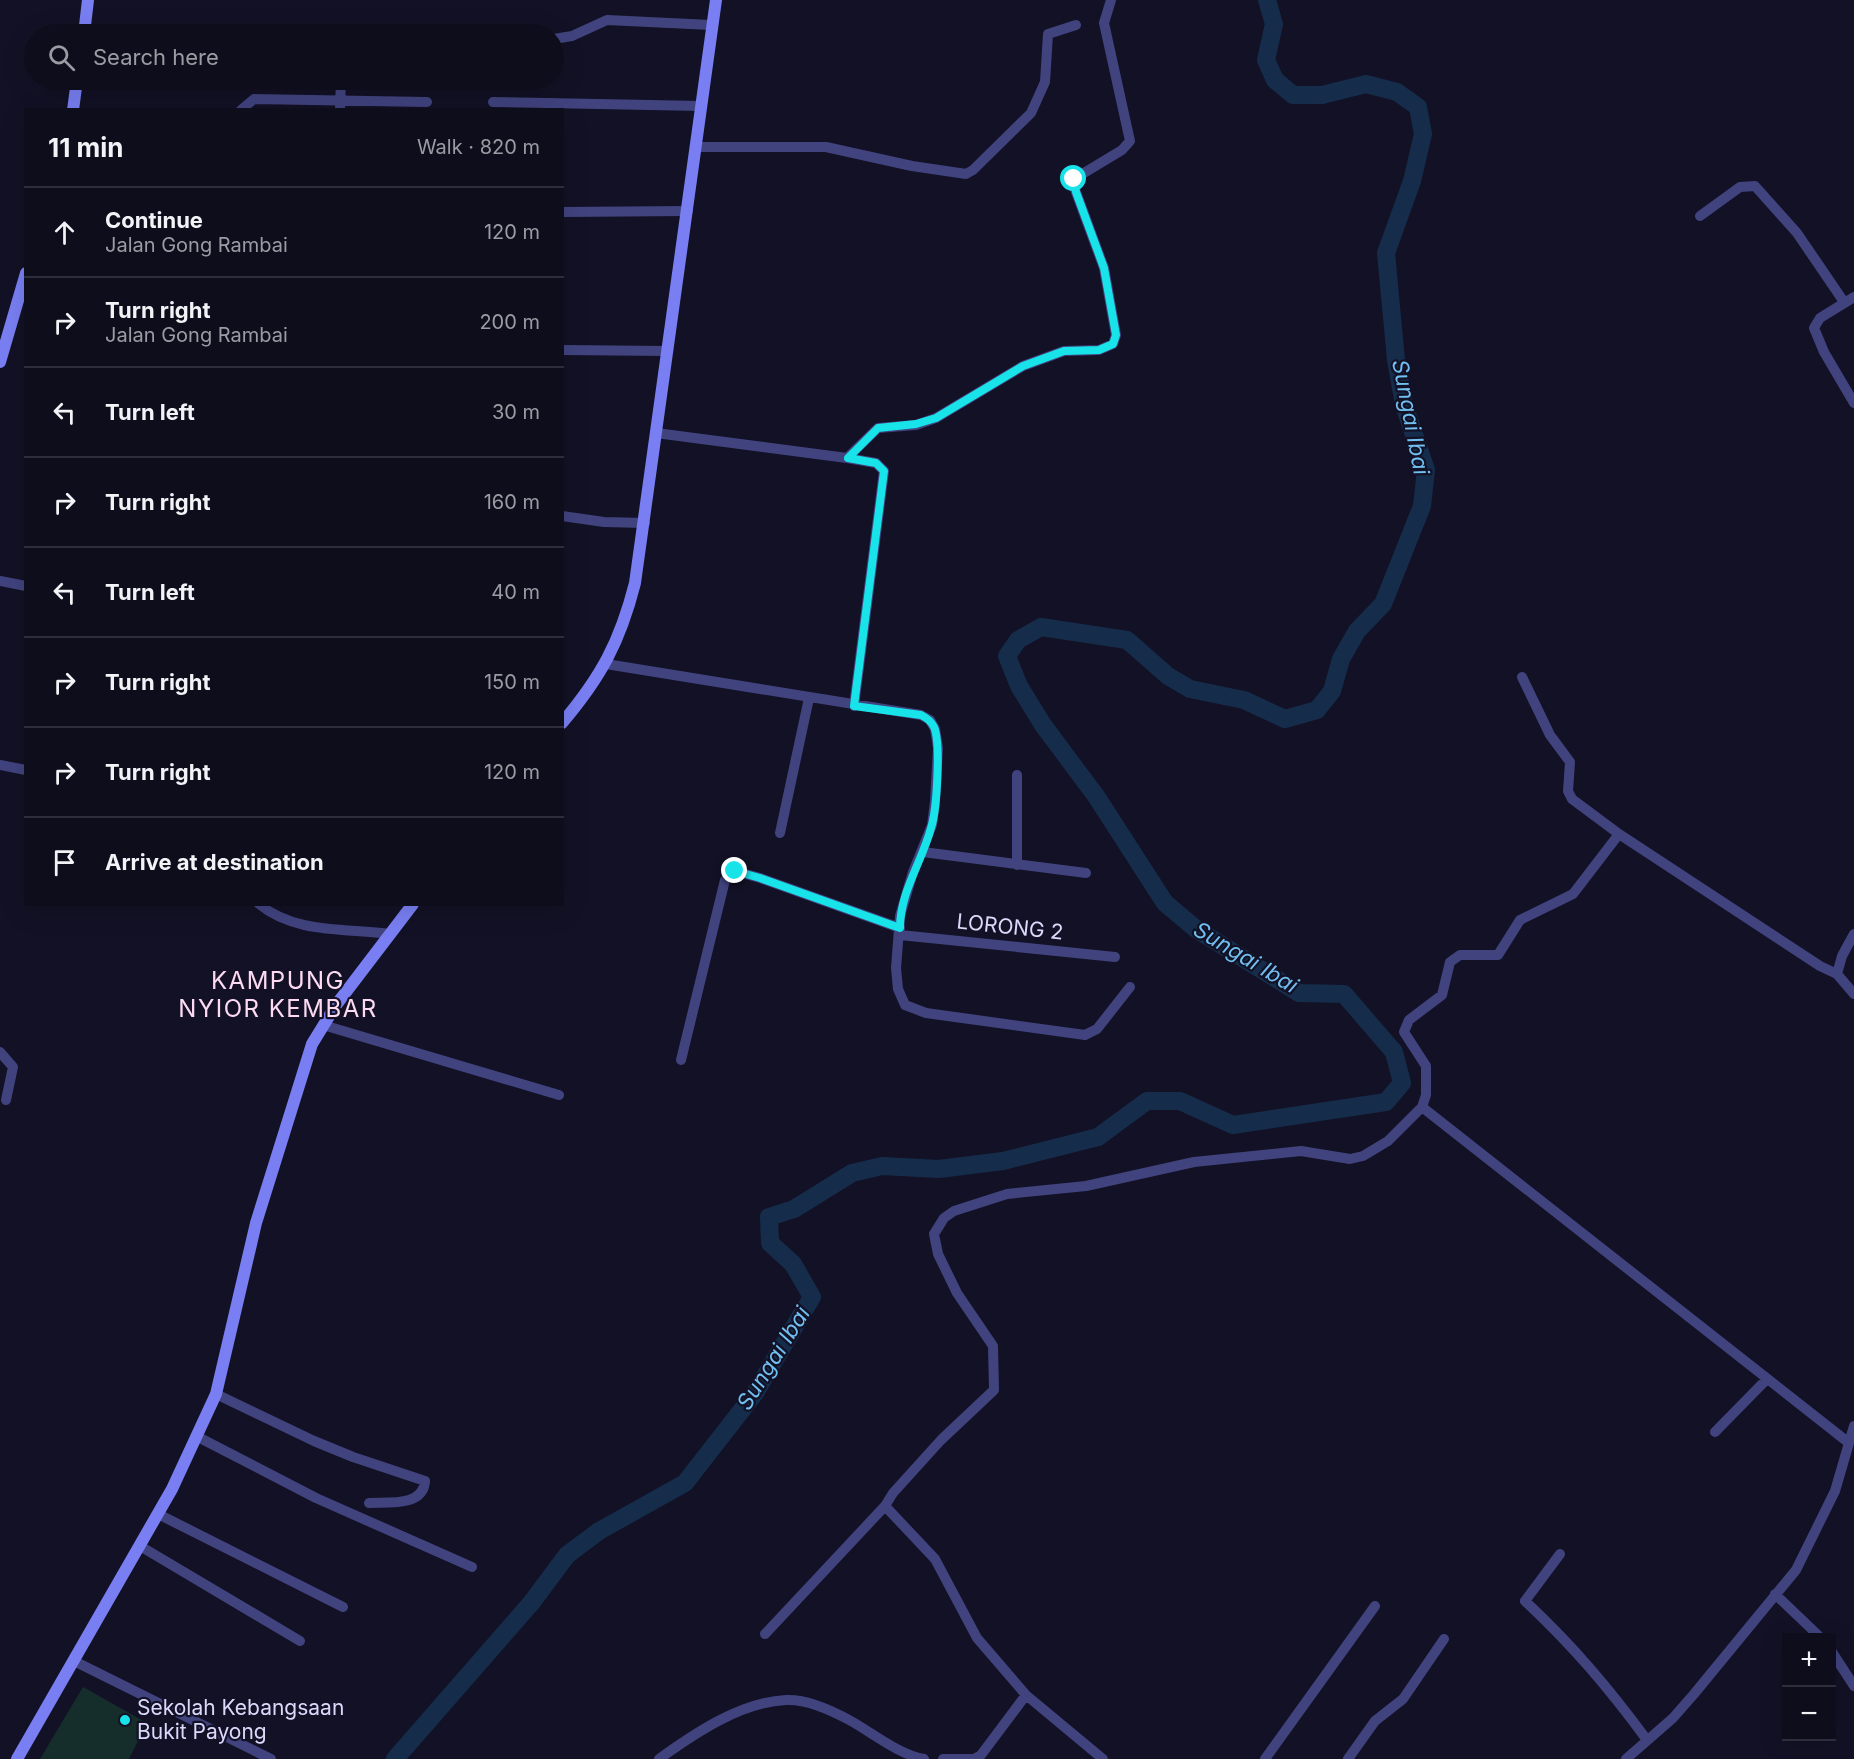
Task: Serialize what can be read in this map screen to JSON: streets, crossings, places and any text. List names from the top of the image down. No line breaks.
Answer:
{"streets":{"street":["LORONG 2"]},"districts":["KAMPUNG NYIOR KEMBAR"],"water":["Sungai Ibai"],"places":["Sekolah Kebangsaan Bukit Payong"],"page":{"search":"Search here","heading":["11 min","Walk · 820 m"],"list":[["Continue","Jalan Gong Rambai","120 m"],["Turn right","Jalan Gong Rambai","200 m"],["Turn left","30 m"],["Turn right","160 m"],["Turn left","40 m"],["Turn right","150 m"],["Turn right","120 m"],"Arrive at destination"],"map_buttons":["+","−"]}}
